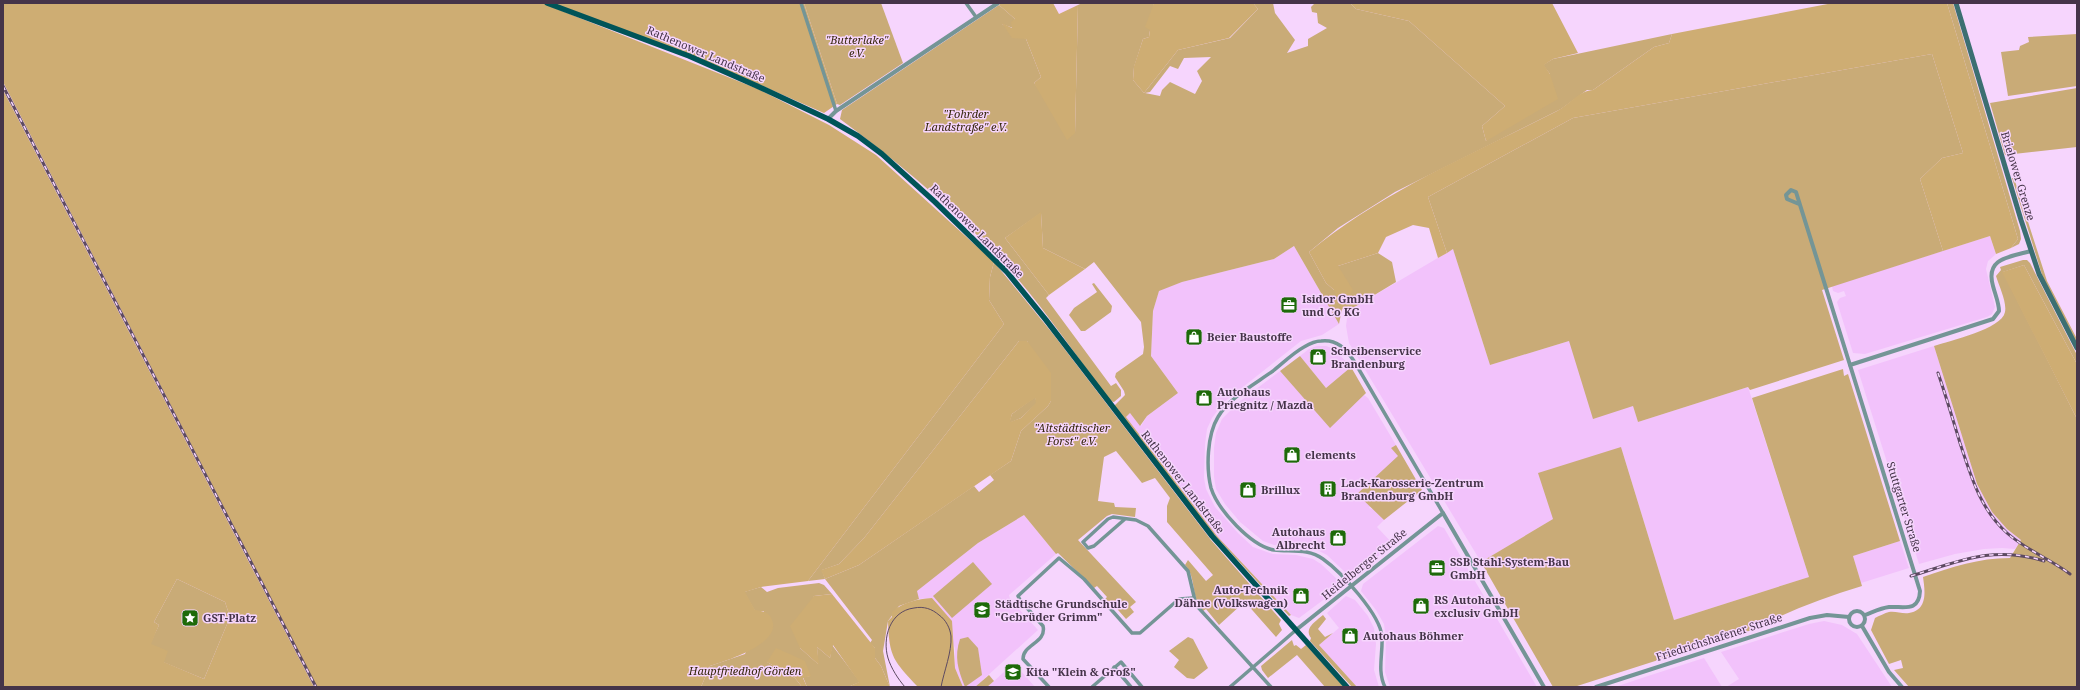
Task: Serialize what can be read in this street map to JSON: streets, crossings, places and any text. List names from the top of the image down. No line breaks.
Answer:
{"streets":{"main road":["Rathenower Landstraße","Brielower Grenze"],"street":["Stuttgarter Straße","Heidelberger Straße","Friedrichshafener Straße"]},"crossings":[["Rathenower Landstraße","Heidelberger Straße"],["Stuttgarter Straße","Friedrichshafener Straße"]],"parks":["\"Butterlake\" e.V.","\"Fohrder Landstraße\" e.V.","\"Altstädtischer Forst\" e.V.","Hauptfriedhof Görden"],"places":{"office":["Isidor GmbH und Co KG","SSB Stahl-System-Bau GmbH"],"shop":["Beier Baustoffe","Scheibenservice Brandenburg","Autohaus Priegnitz / Mazda","elements","Brillux","Autohaus Albrecht","Auto-Technik Dähne (Volkswagen)","RS Autohaus exclusiv GmbH","Autohaus Böhmer"],"building":["Lack-Karosserie-Zentrum Brandenburg GmbH"],"school or university":["Städtische Grundschule \"Gebrüder Grimm\"","Kita \"Klein & Groß\""],"place":["GST-Platz"]}}
